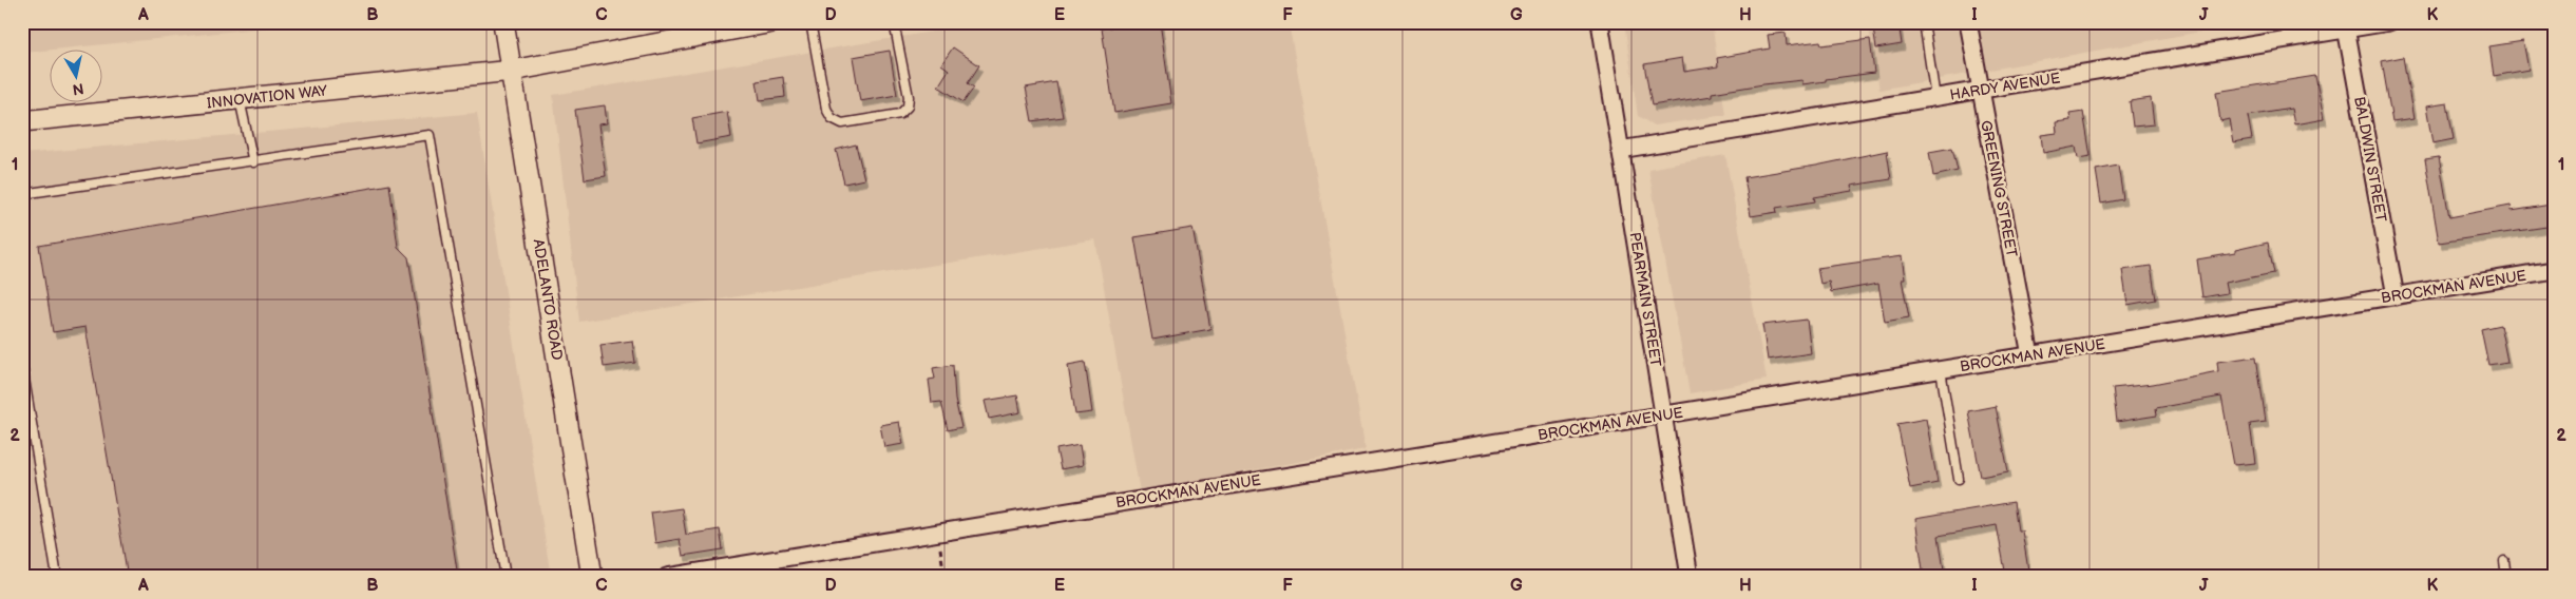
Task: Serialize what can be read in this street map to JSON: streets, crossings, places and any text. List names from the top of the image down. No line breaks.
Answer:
{"streets":{"street":["HARDY AVENUE","INNOVATION WAY","BALDWIN STREET","GREENING STREET","BROCKMAN AVENUE","ADELANTO ROAD","PEARMAIN STREET"]},"crossings":[["HARDY AVENUE","BALDWIN STREET"],["HARDY AVENUE","GREENING STREET"],["HARDY AVENUE","PEARMAIN STREET"],["INNOVATION WAY","ADELANTO ROAD"],["BALDWIN STREET","BROCKMAN AVENUE"],["GREENING STREET","BROCKMAN AVENUE"],["BROCKMAN AVENUE","PEARMAIN STREET"]],"north":"bottom","grid":{"columns":["A","B","C","D","E","F","G","H","I","J","K"],"rows":["1","2"]}}
